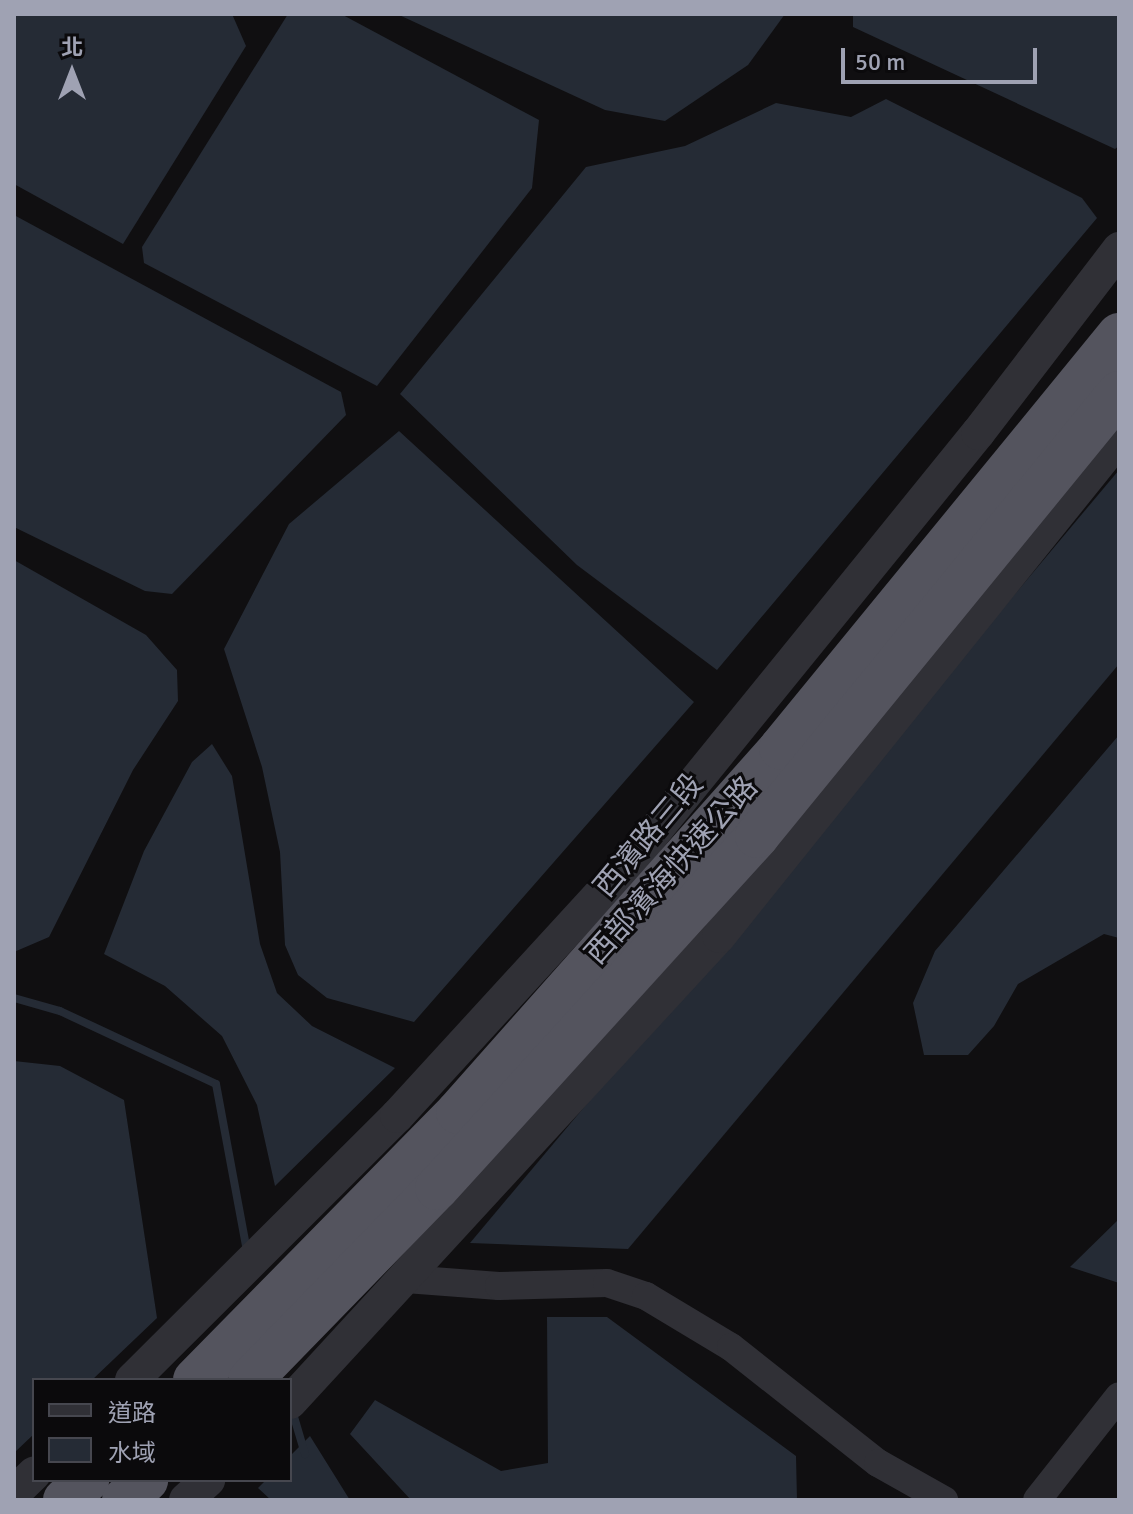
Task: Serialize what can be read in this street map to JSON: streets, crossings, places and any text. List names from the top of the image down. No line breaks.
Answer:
{"streets":{"highway":["西部濱海快速公路"],"street":["西濱路三段"]},"legend":["道路","水域"],"scale_bar":"50 m","north":"top"}
